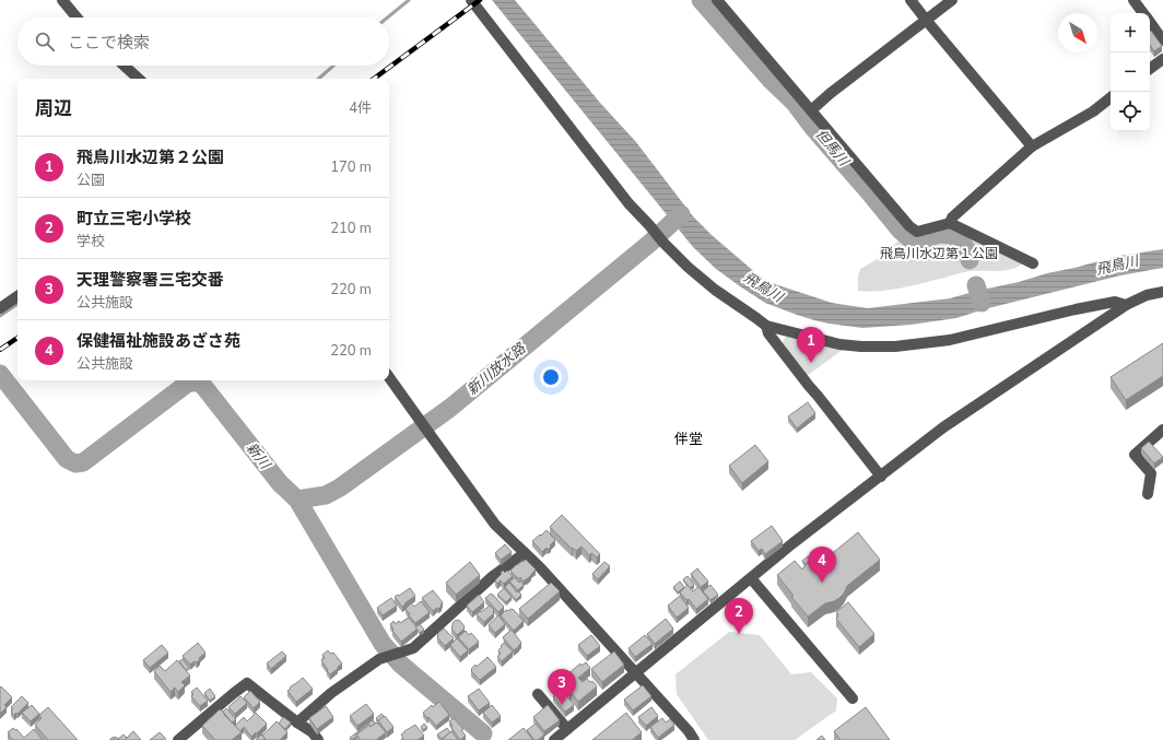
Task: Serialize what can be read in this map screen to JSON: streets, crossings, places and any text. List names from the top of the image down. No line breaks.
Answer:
{"districts":["伴堂"],"water":["但馬川","飛鳥川","新川放水路","新川"],"parks":["飛鳥川水辺第１公園"],"north":"bottom right","page":{"map_buttons":["+","−"],"search":"ここで検索","heading":["周辺","4件"],"list":[{"mark":"1","name":"飛鳥川水辺第２公園","note":"公園","value":"170 m"},{"mark":"2","name":"町立三宅小学校","note":"学校","value":"210 m"},{"mark":"3","name":"天理警察署三宅交番","note":"公共施設","value":"220 m"},{"mark":"4","name":"保健福祉施設あざさ苑","note":"公共施設","value":"220 m"}],"pins":["1","4","2","3"]}}
